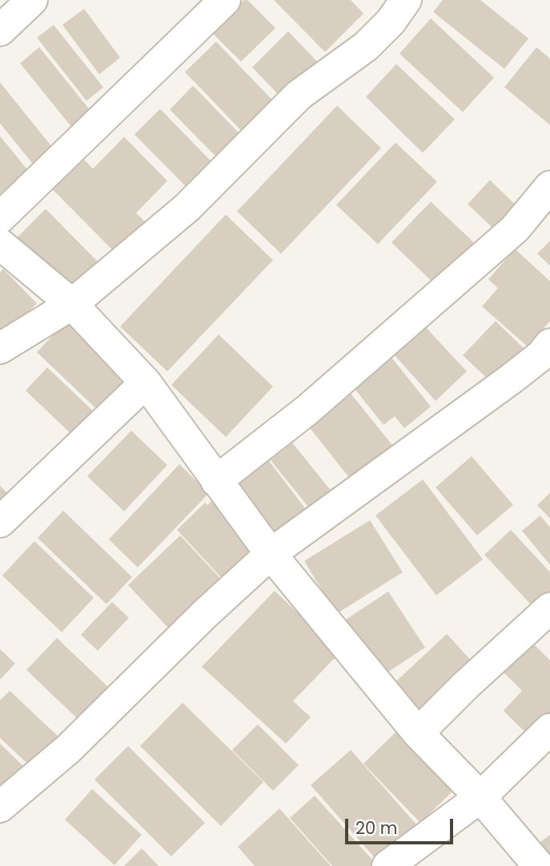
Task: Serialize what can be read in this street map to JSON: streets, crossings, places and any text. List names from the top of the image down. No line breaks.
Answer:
{"scale_bar":"20 m"}
